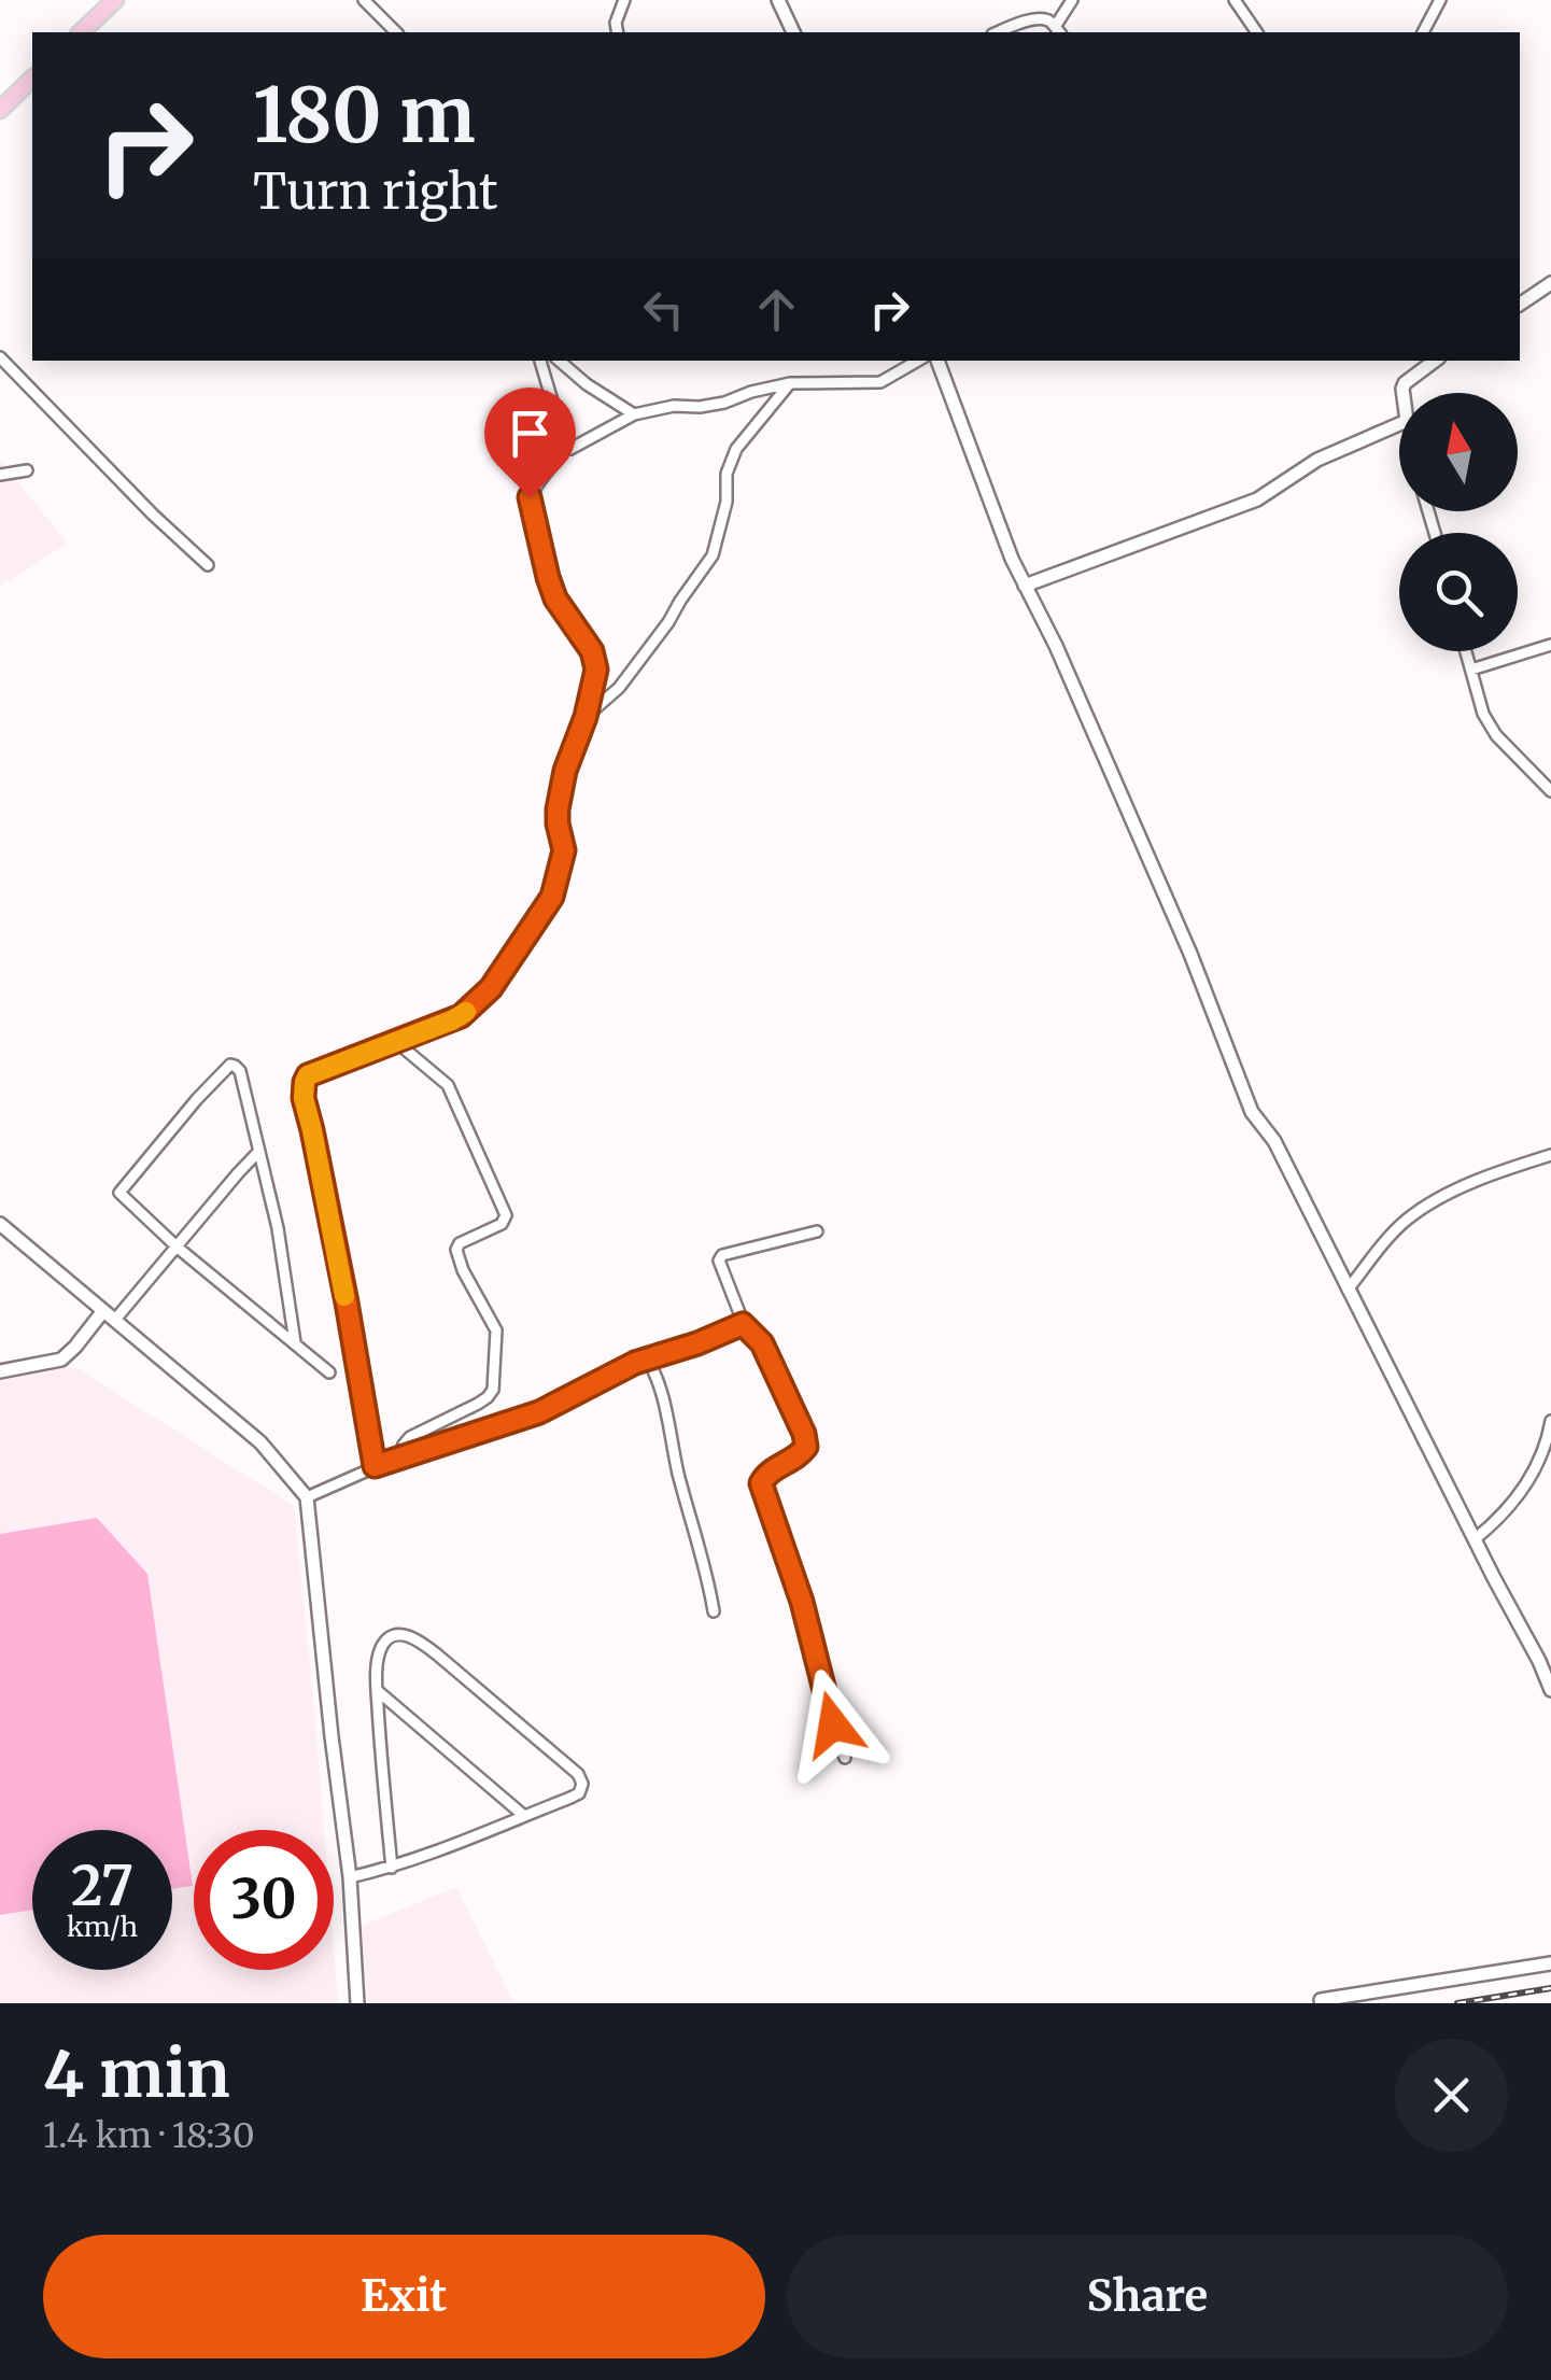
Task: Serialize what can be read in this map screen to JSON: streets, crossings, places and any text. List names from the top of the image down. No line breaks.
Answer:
{"north":"top","page":{"turn":["180 m","Turn right"],"speed":"27 km/h","limit":"30","heading":["4 min","1.4 km · 18:30"],"buttons":["Exit","Share"]}}
